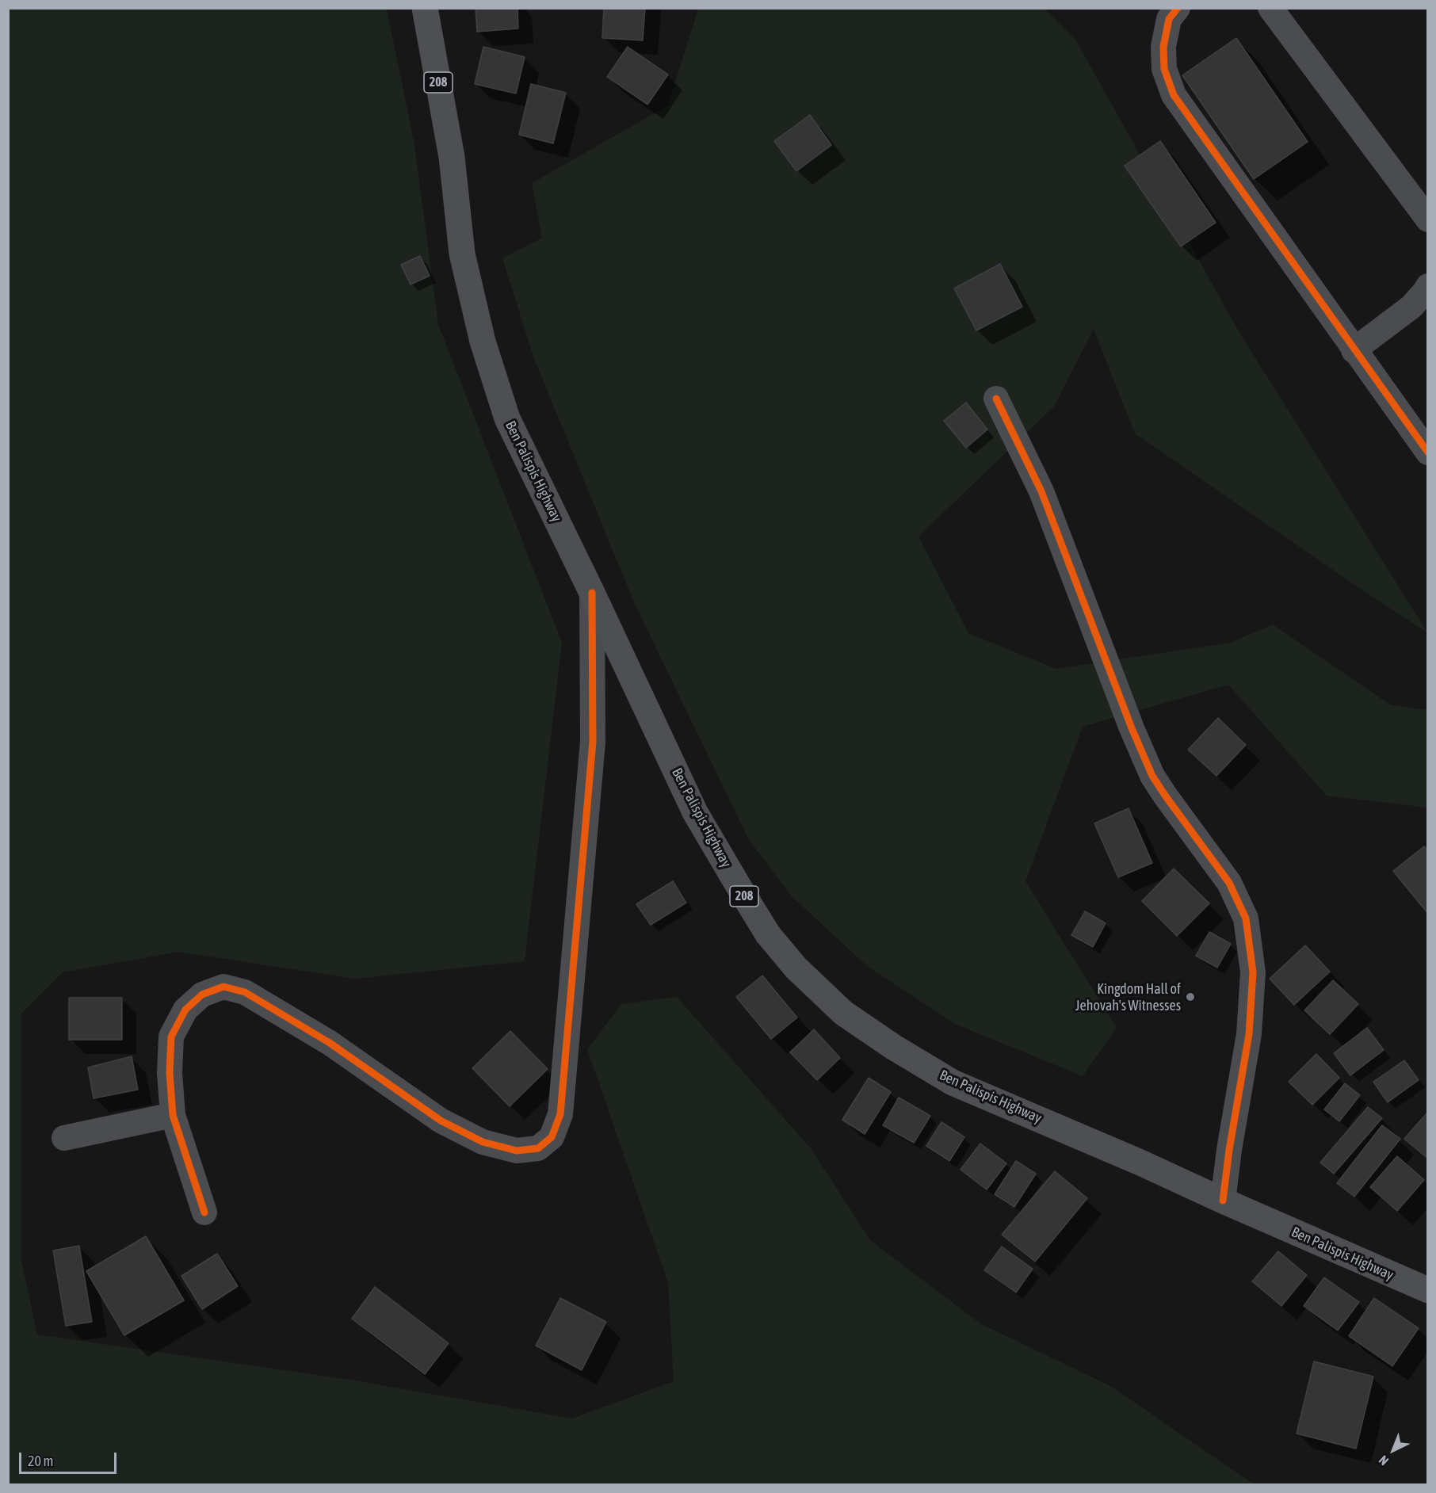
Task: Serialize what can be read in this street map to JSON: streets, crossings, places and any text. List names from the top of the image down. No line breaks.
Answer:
{"streets":{"main road":["208","Ben Palispis Highway"]},"places":["Kingdom Hall of Jehovah's Witnesses"],"scale_bar":"20 m","north":"bottom left"}
